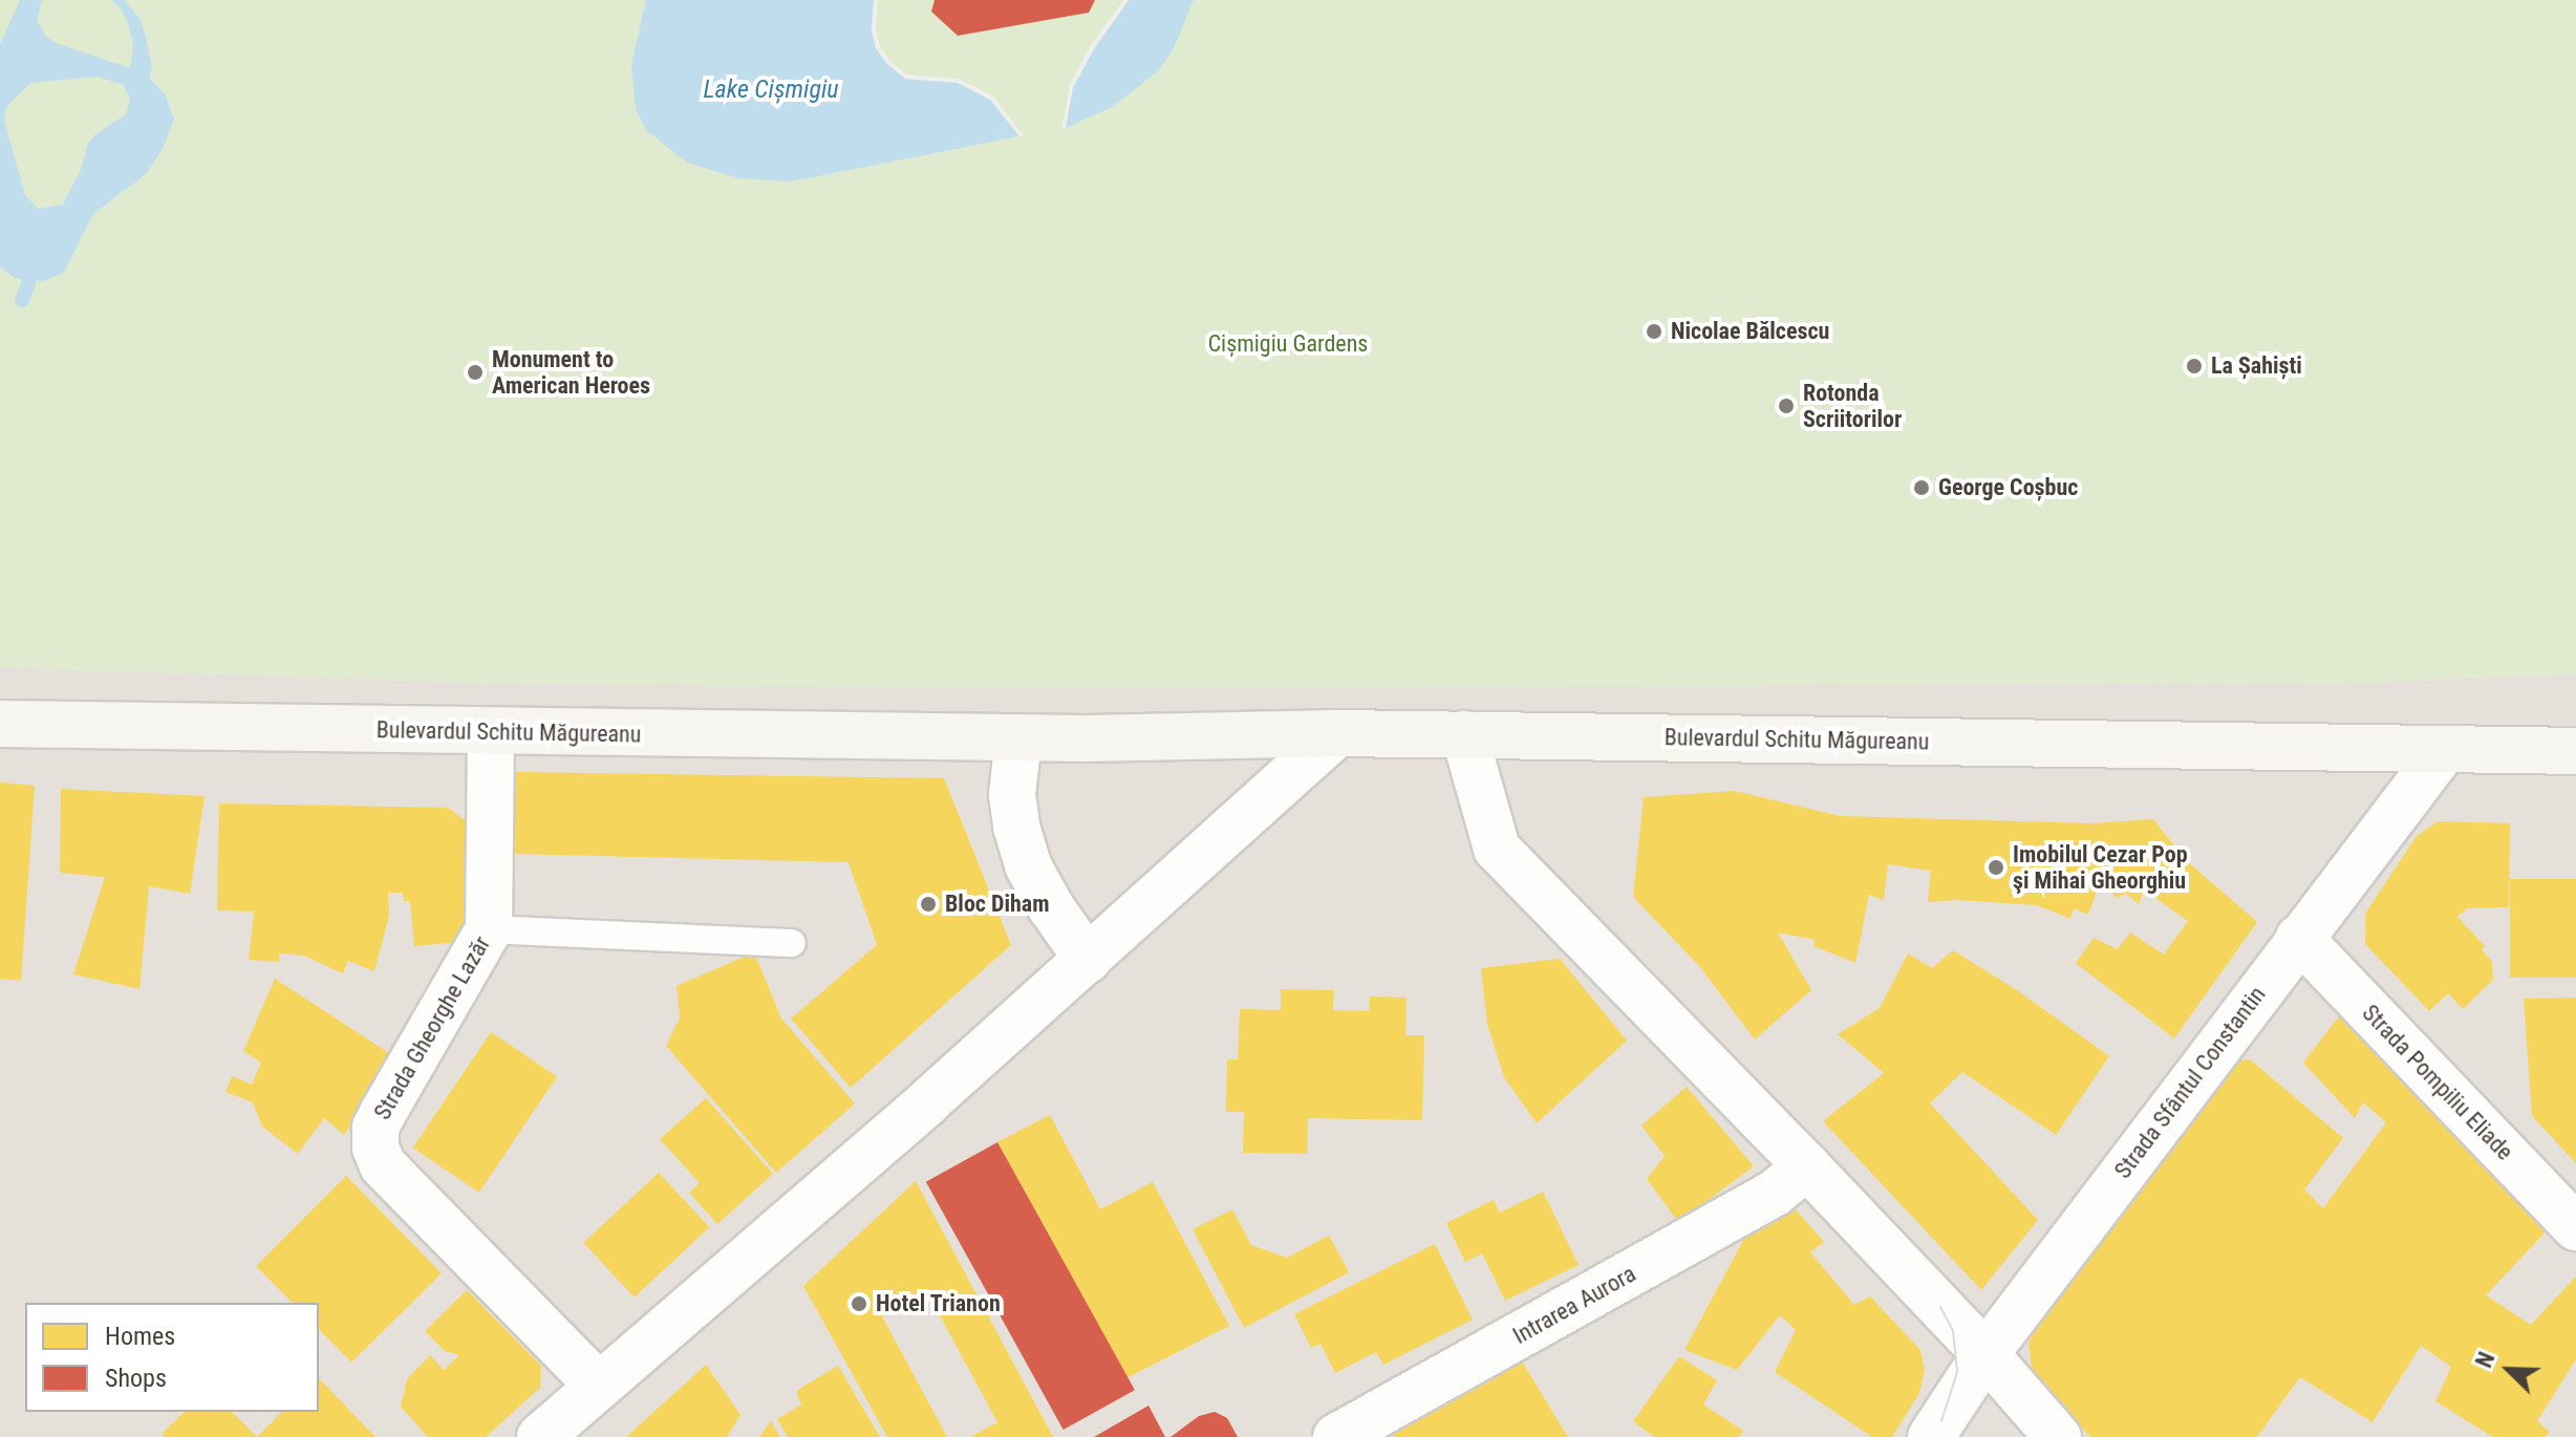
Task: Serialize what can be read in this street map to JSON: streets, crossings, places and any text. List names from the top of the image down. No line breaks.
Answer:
{"streets":{"main road":["Bulevardul Schitu Măgureanu"],"street":["Strada Gheorghe Lazăr","Strada Sfântul Constantin","Strada Pompiliu Eliade","Intrarea Aurora"]},"crossings":[["Bulevardul Schitu Măgureanu","Strada Gheorghe Lazăr"],["Bulevardul Schitu Măgureanu","Strada Sfântul Constantin"],["Strada Sfântul Constantin","Strada Pompiliu Eliade"]],"water":["Lake Cișmigiu"],"parks":["Cișmigiu Gardens"],"places":["Nicolae Bălcescu","La Șahiști","Monument to American Heroes","Rotonda Scriitorilor","George Coșbuc","Imobilul Cezar Pop şi Mihai Gheorghiu","Bloc Diham","Hotel Trianon"],"legend":["Homes","Shops"],"north":"top left"}
